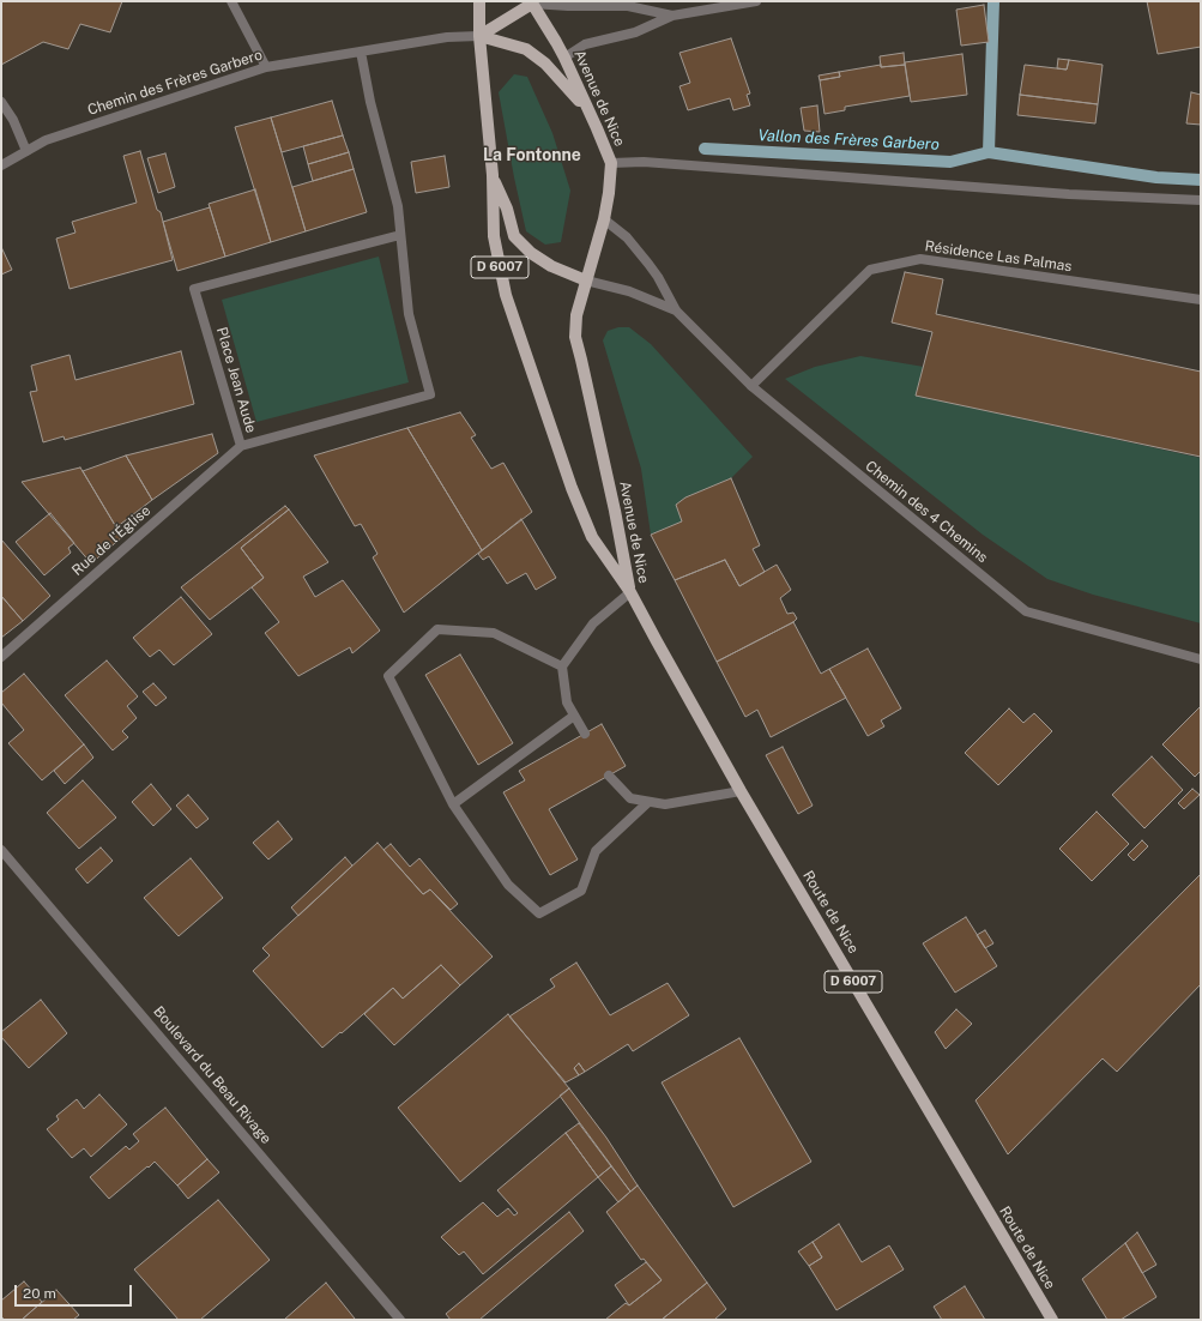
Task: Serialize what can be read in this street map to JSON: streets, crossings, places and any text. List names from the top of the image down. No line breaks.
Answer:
{"streets":{"main road":["Avenue de Nice","D 6007","Route de Nice"],"street":["Chemin des Frères Garbero","Résidence Las Palmas","Place Jean Aude","Chemin des 4 Chemins","Rue de l'Église","Boulevard du Beau Rivage"]},"crossings":[["Chemin des Frères Garbero","Avenue de Nice"],["Chemin des Frères Garbero","D 6007"],["Chemin des Frères Garbero","Place Jean Aude"],["Avenue de Nice","D 6007"],["Avenue de Nice","Route de Nice"],["Résidence Las Palmas","Chemin des 4 Chemins"],["Place Jean Aude","Rue de l'Église"]],"districts":["La Fontonne"],"water":["Vallon des Frères Garbero"],"scale_bar":"20 m"}
